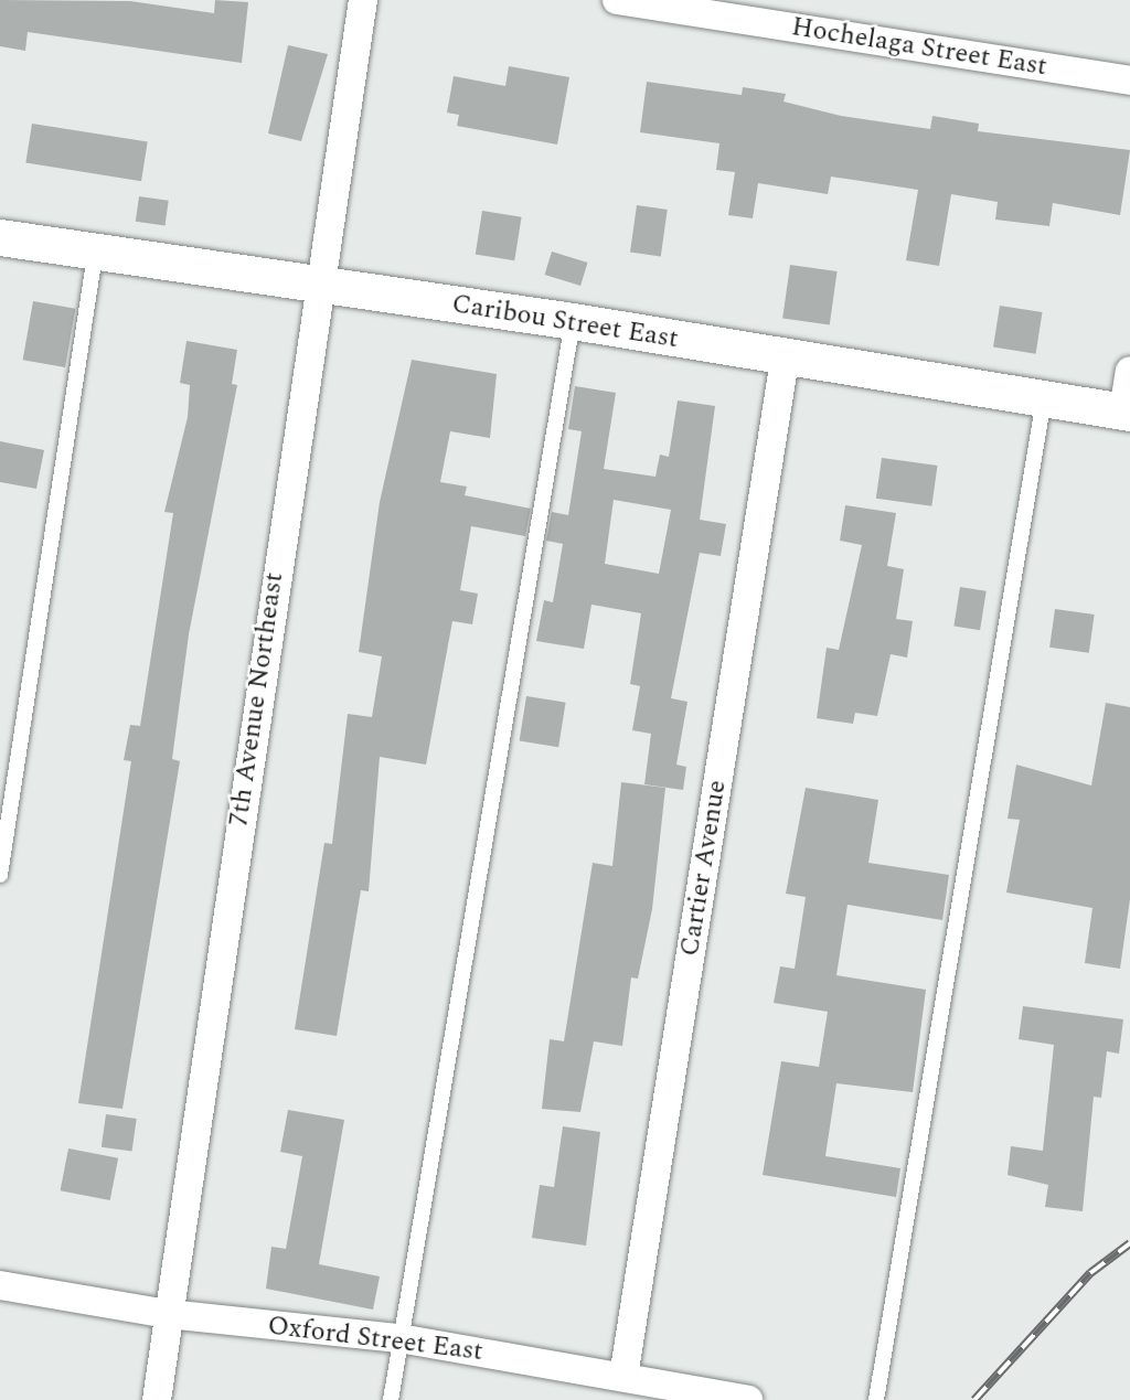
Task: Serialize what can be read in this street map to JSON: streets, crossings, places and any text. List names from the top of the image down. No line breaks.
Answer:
{"streets":{"street":["Hochelaga Street East","Caribou Street East","7th Avenue Northeast","Cartier Avenue","Oxford Street East"]},"crossings":[["Caribou Street East","7th Avenue Northeast"],["Caribou Street East","Cartier Avenue"],["7th Avenue Northeast","Oxford Street East"],["Cartier Avenue","Oxford Street East"]]}
